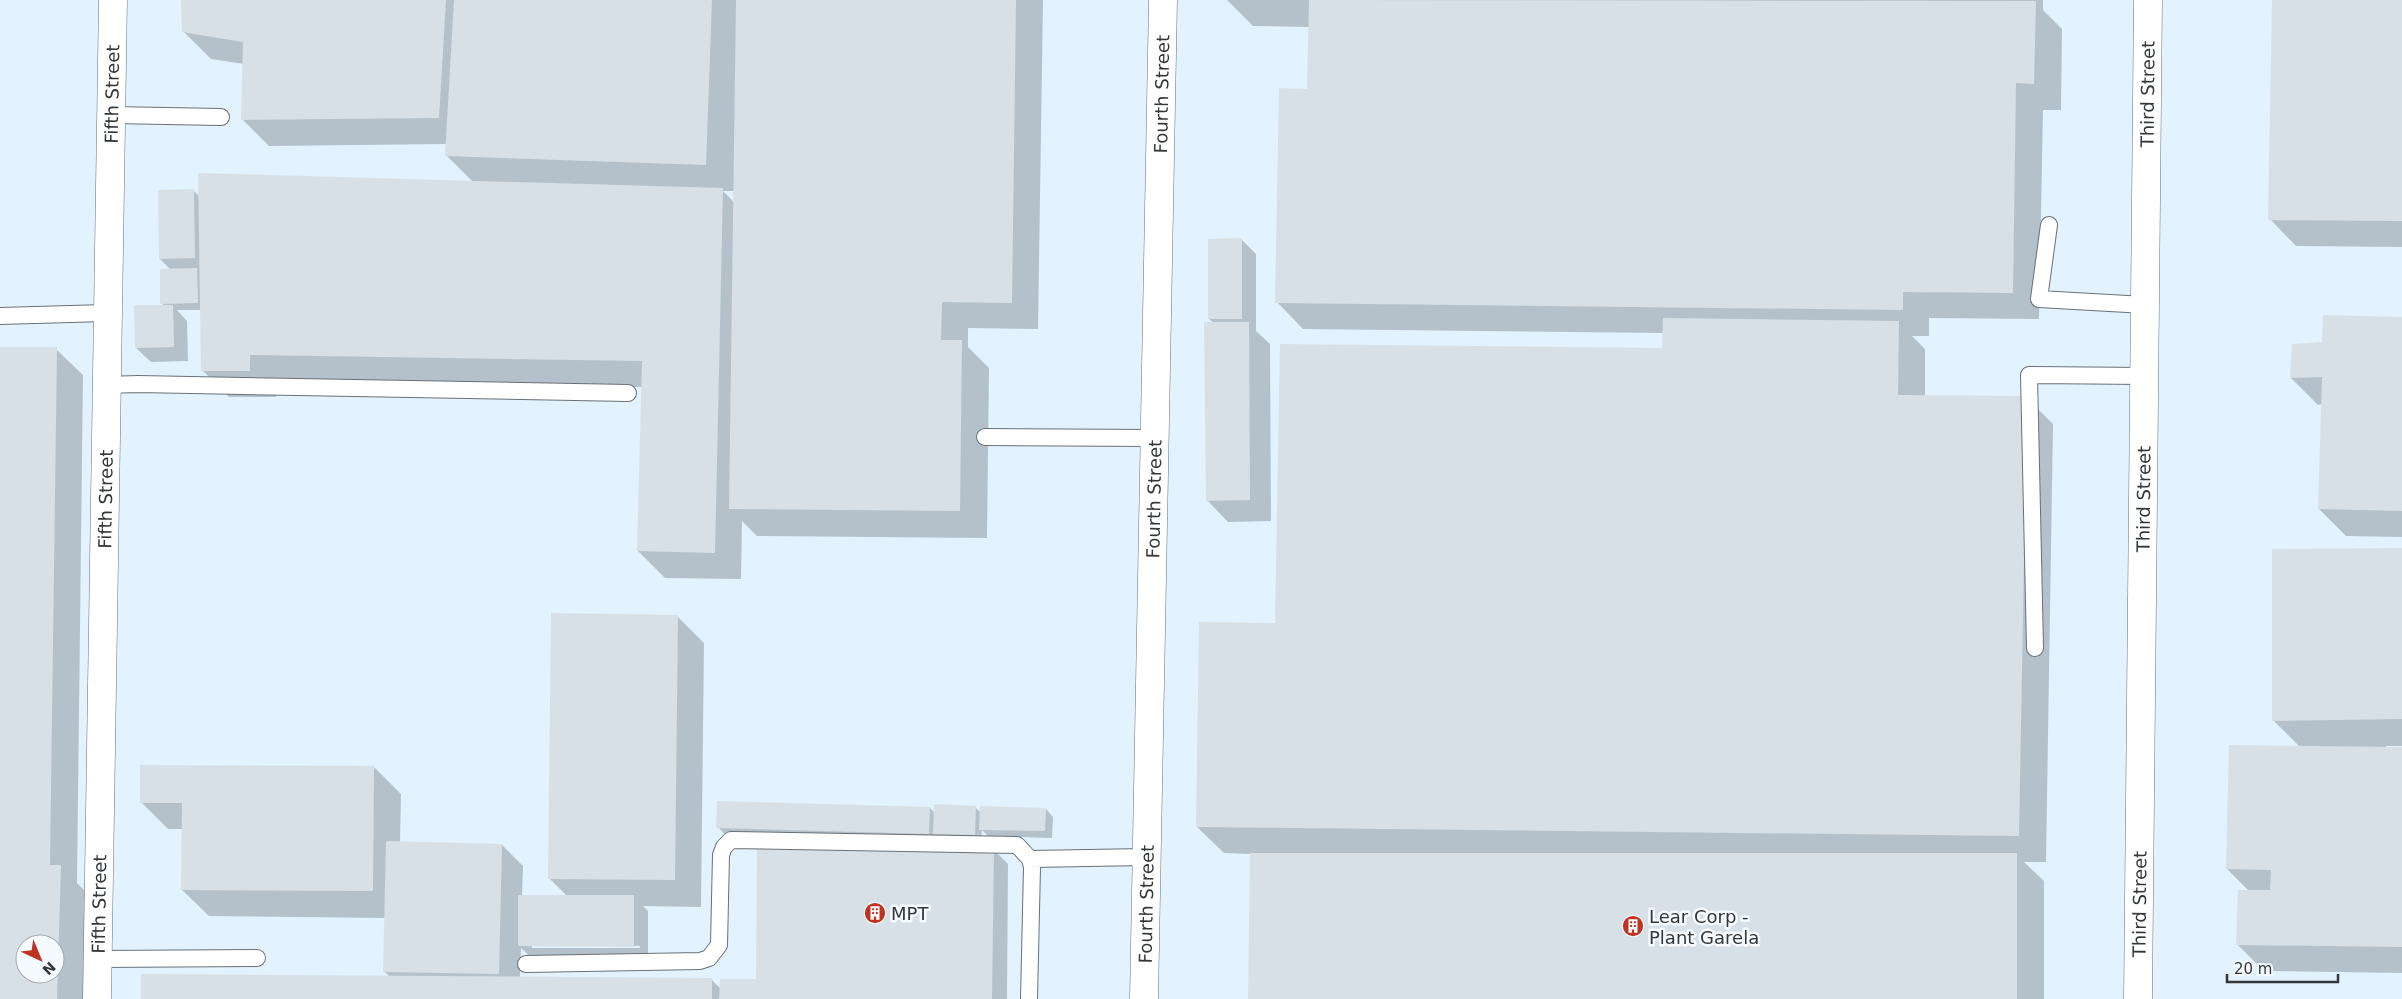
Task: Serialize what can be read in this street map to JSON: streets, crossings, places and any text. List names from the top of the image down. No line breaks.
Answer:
{"streets":{"street":["Fifth Street","Fourth Street","Third Street"]},"places":{"building":["MPT","Lear Corp - Plant Garela"]},"scale_bar":"20 m","north":"bottom right"}
